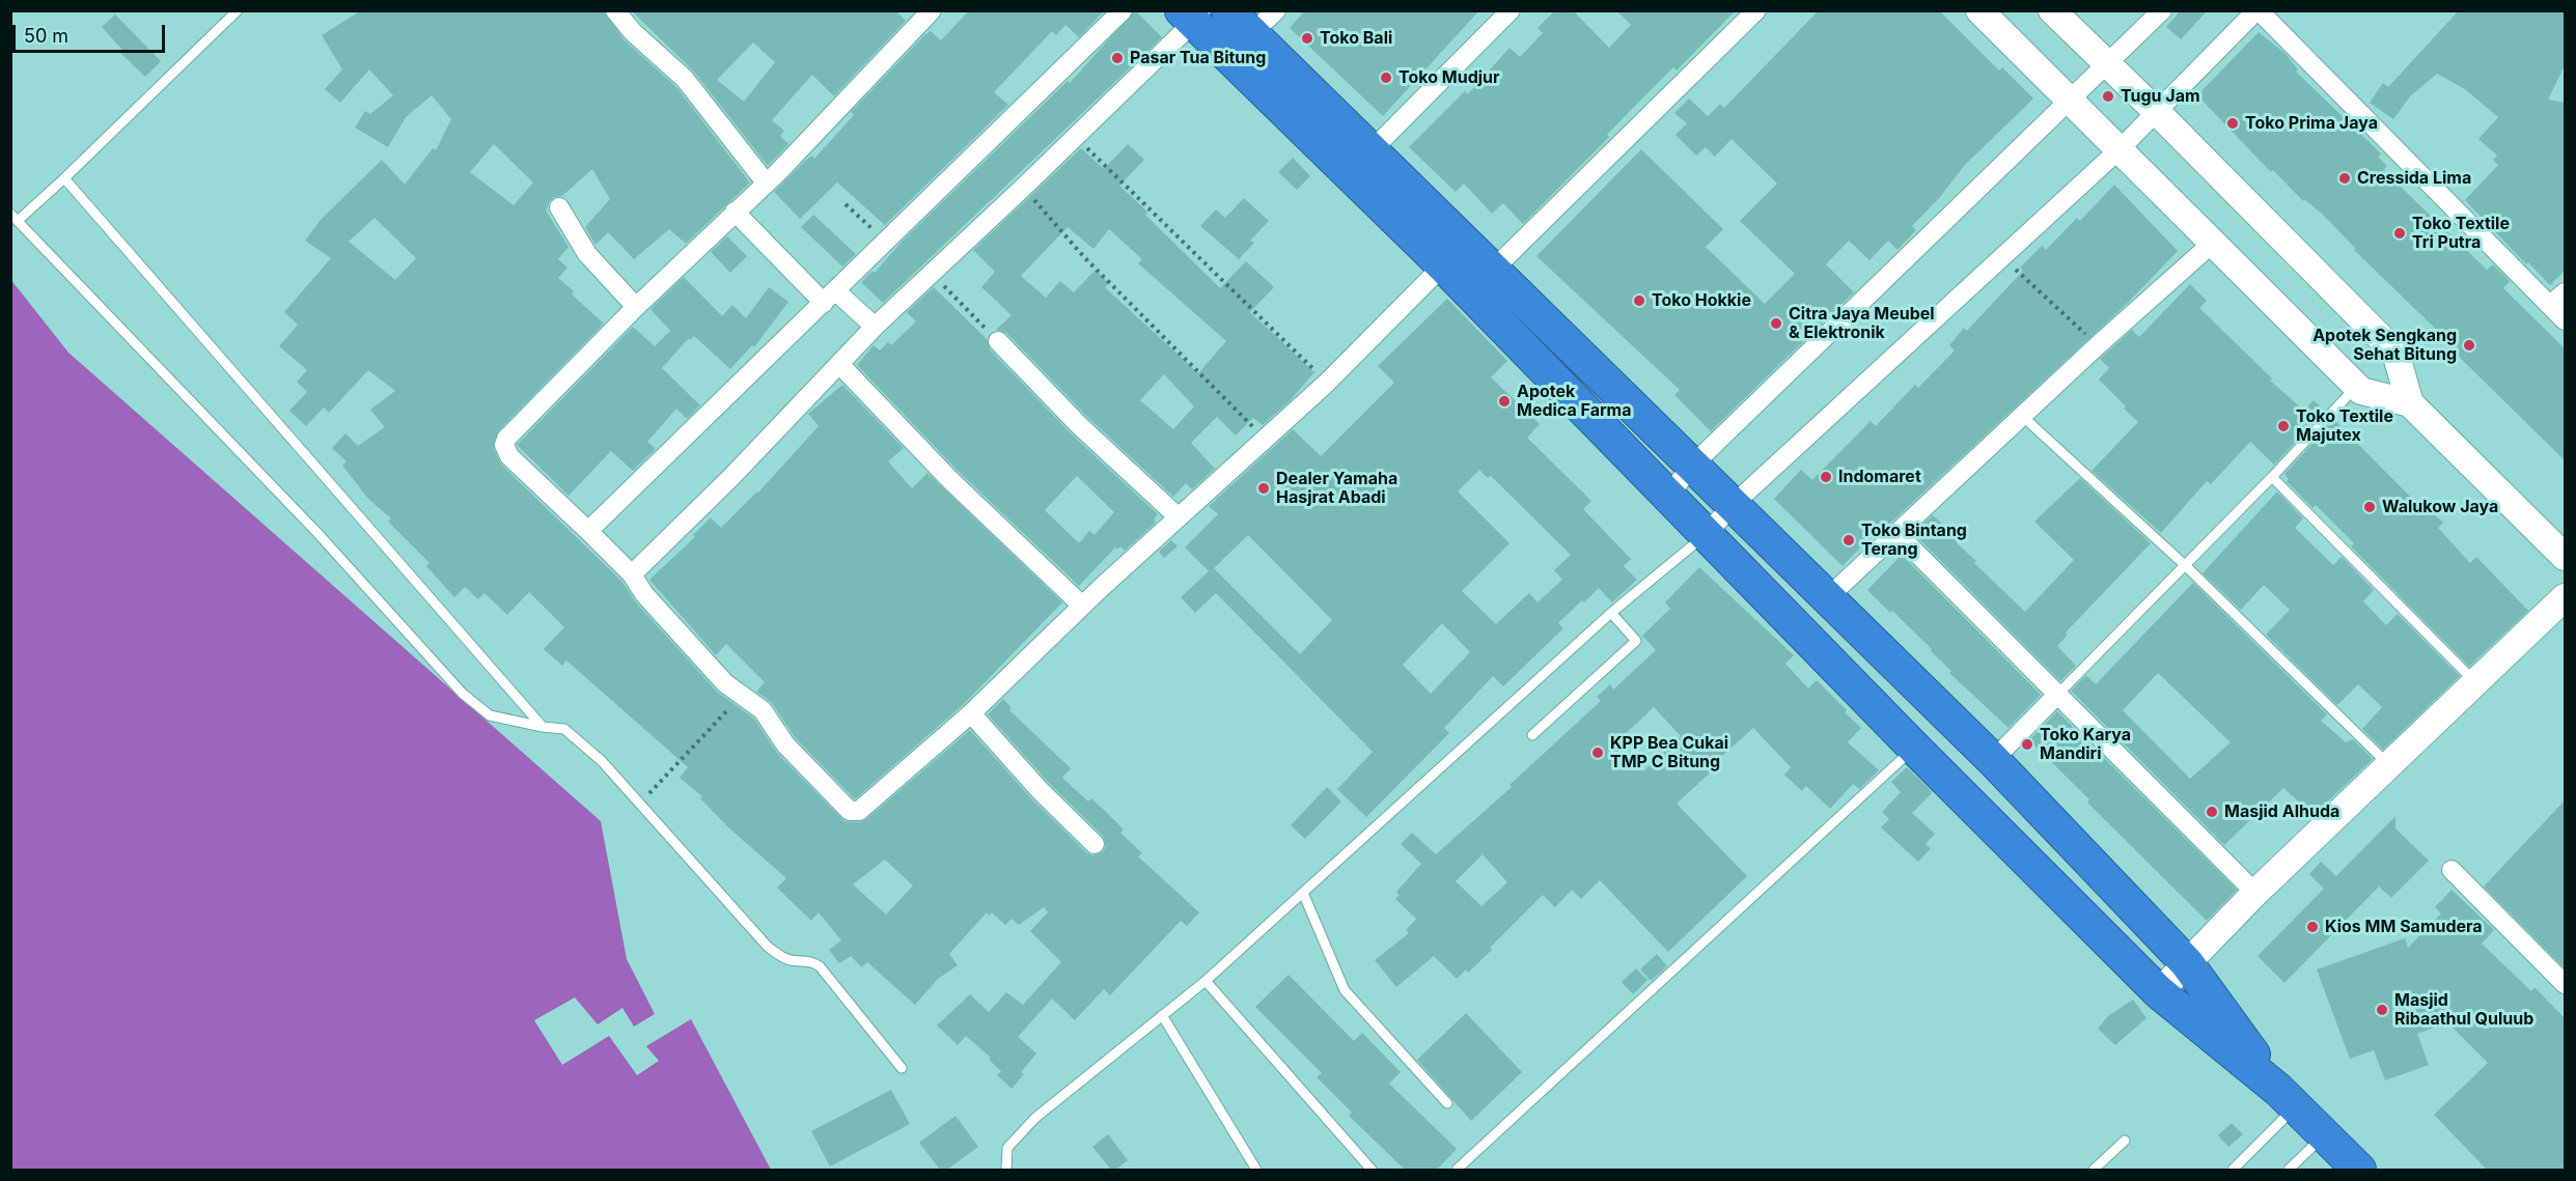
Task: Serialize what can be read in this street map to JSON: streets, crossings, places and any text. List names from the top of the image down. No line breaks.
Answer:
{"places":["Toko Bali","Pasar Tua Bitung","Toko Mudjur","Tugu Jam","Toko Prima Jaya","Cressida Lima","Toko Textile Tri Putra","Toko Hokkie","Citra Jaya Meubel & Elektronik","Apotek Sengkang Sehat Bitung","Apotek Medica Farma","Toko Textile Majutex","Indomaret","Dealer Yamaha Hasjrat Abadi","Walukow Jaya","Toko Bintang Terang","Toko Karya Mandiri","KPP Bea Cukai TMP C Bitung","Masjid Alhuda","Kios MM Samudera","Masjid Ribaathul Quluub"],"scale_bar":"50 m"}
